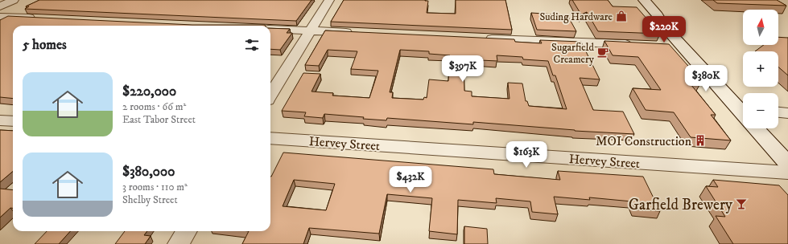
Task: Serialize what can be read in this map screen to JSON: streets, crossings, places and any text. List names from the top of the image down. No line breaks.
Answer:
{"streets":{"street":["Hervey Street"]},"places":{"shop":["Suding Hardware"],"cafe":["Sugarfield Creamery"],"building":["MOI Construction"],"bar":["Garfield Brewery"]},"north":"top","page":{"map_buttons":["+","−"],"price":["$220K","$397K","$380K","$163K","$432K"],"heading":"5 homes","list":[{"name":"$220,000","note":"2 rooms · 66 m² · East Tabor Street"},{"name":"$380,000","note":"3 rooms · 110 m² · Shelby Street"}]}}
